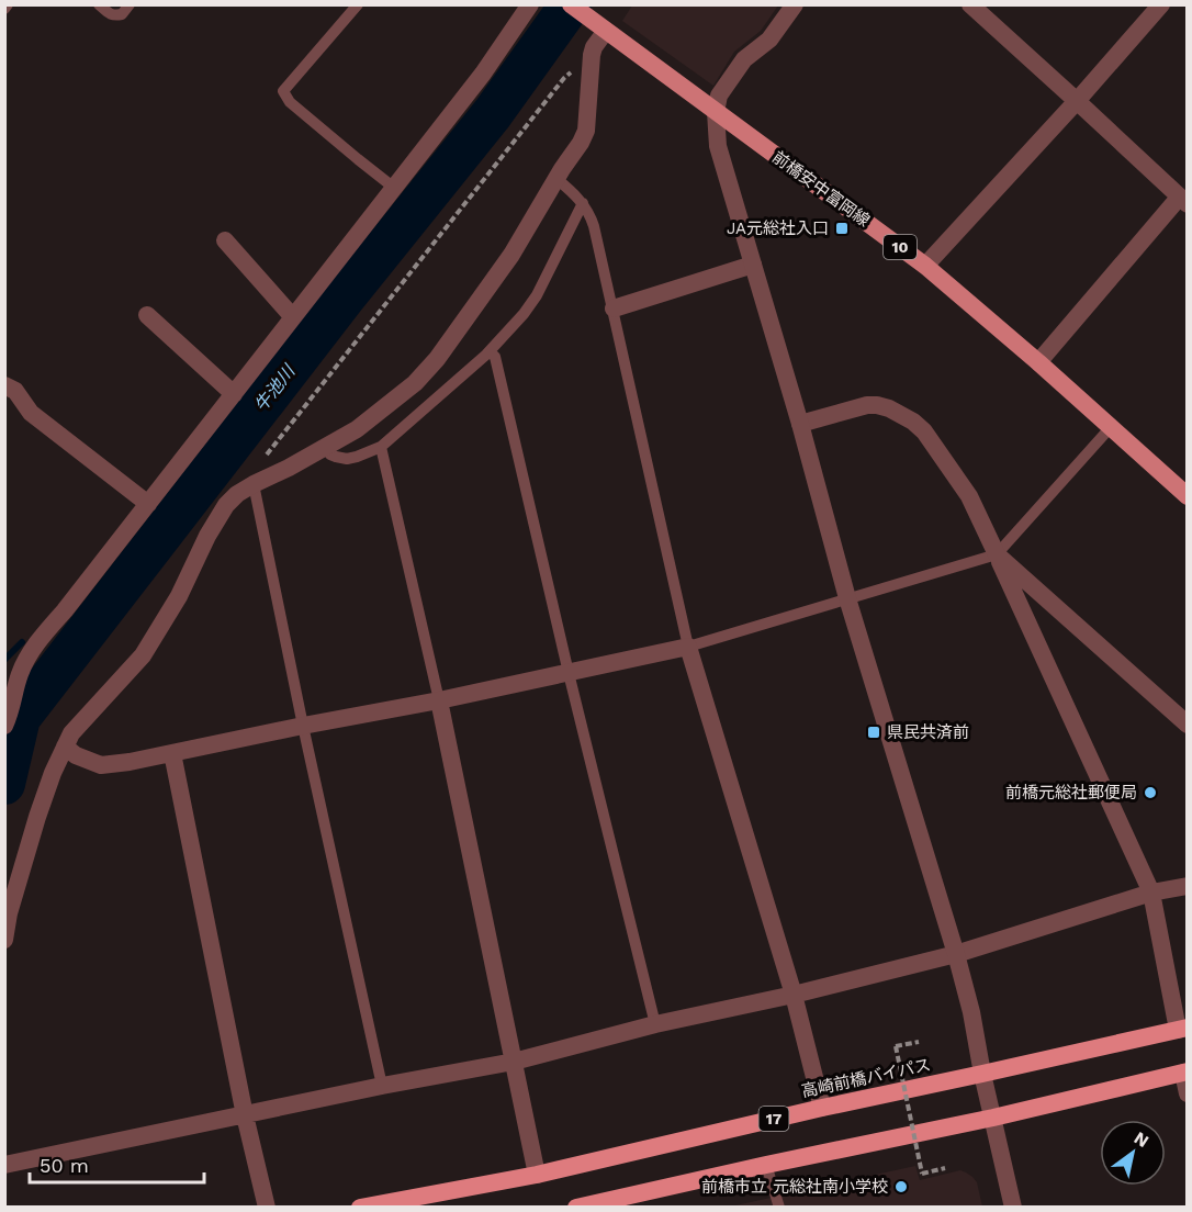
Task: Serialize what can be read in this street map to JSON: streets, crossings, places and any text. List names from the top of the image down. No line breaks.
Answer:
{"streets":{"highway":["高崎前橋バイパス","17"],"main road":["前橋安中富岡線","10"]},"crossings":[["前橋安中富岡線","10"]],"water":["牛池川"],"places":{"transit":["JA元総社入口","県民共済前"],"other":["前橋元総社郵便局","前橋市立 元総社南小学校"]},"scale_bar":"50 m","north":"top right"}
